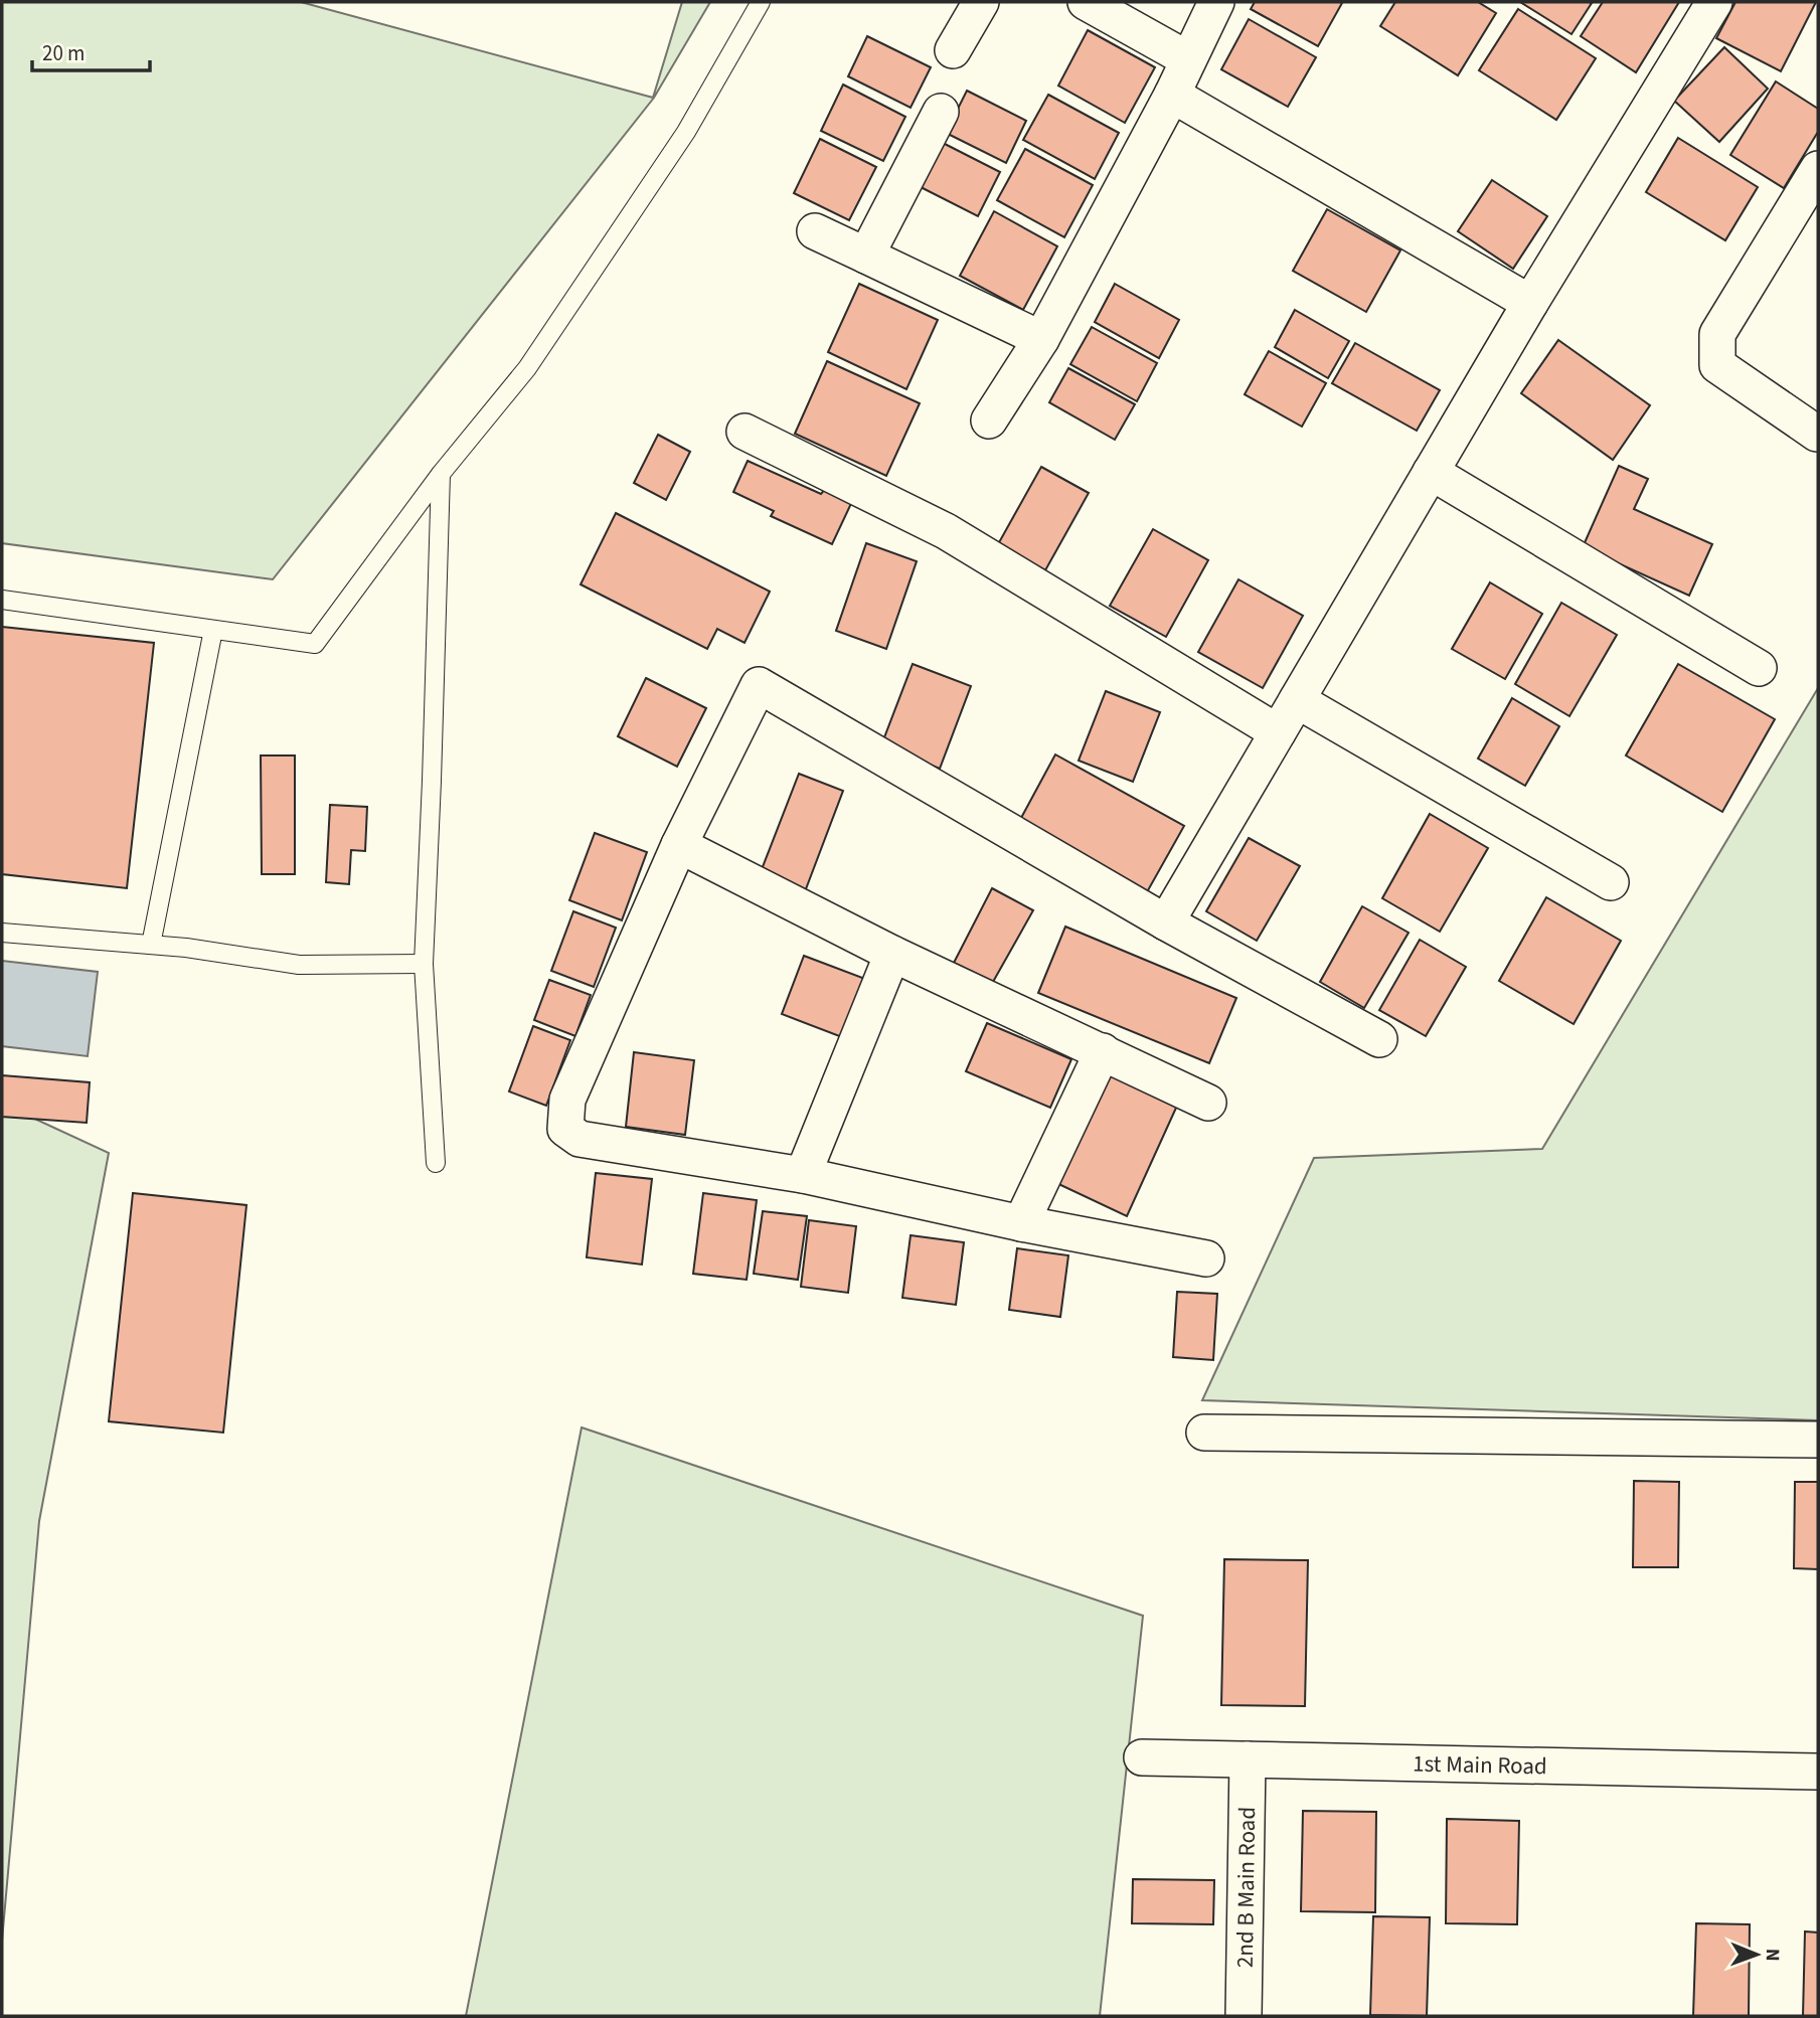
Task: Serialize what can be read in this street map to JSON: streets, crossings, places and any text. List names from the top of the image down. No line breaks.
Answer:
{"streets":{"street":["1st Main Road","2nd B Main Road"]},"crossings":[["1st Main Road","2nd B Main Road"]],"scale_bar":"20 m","north":"right"}
